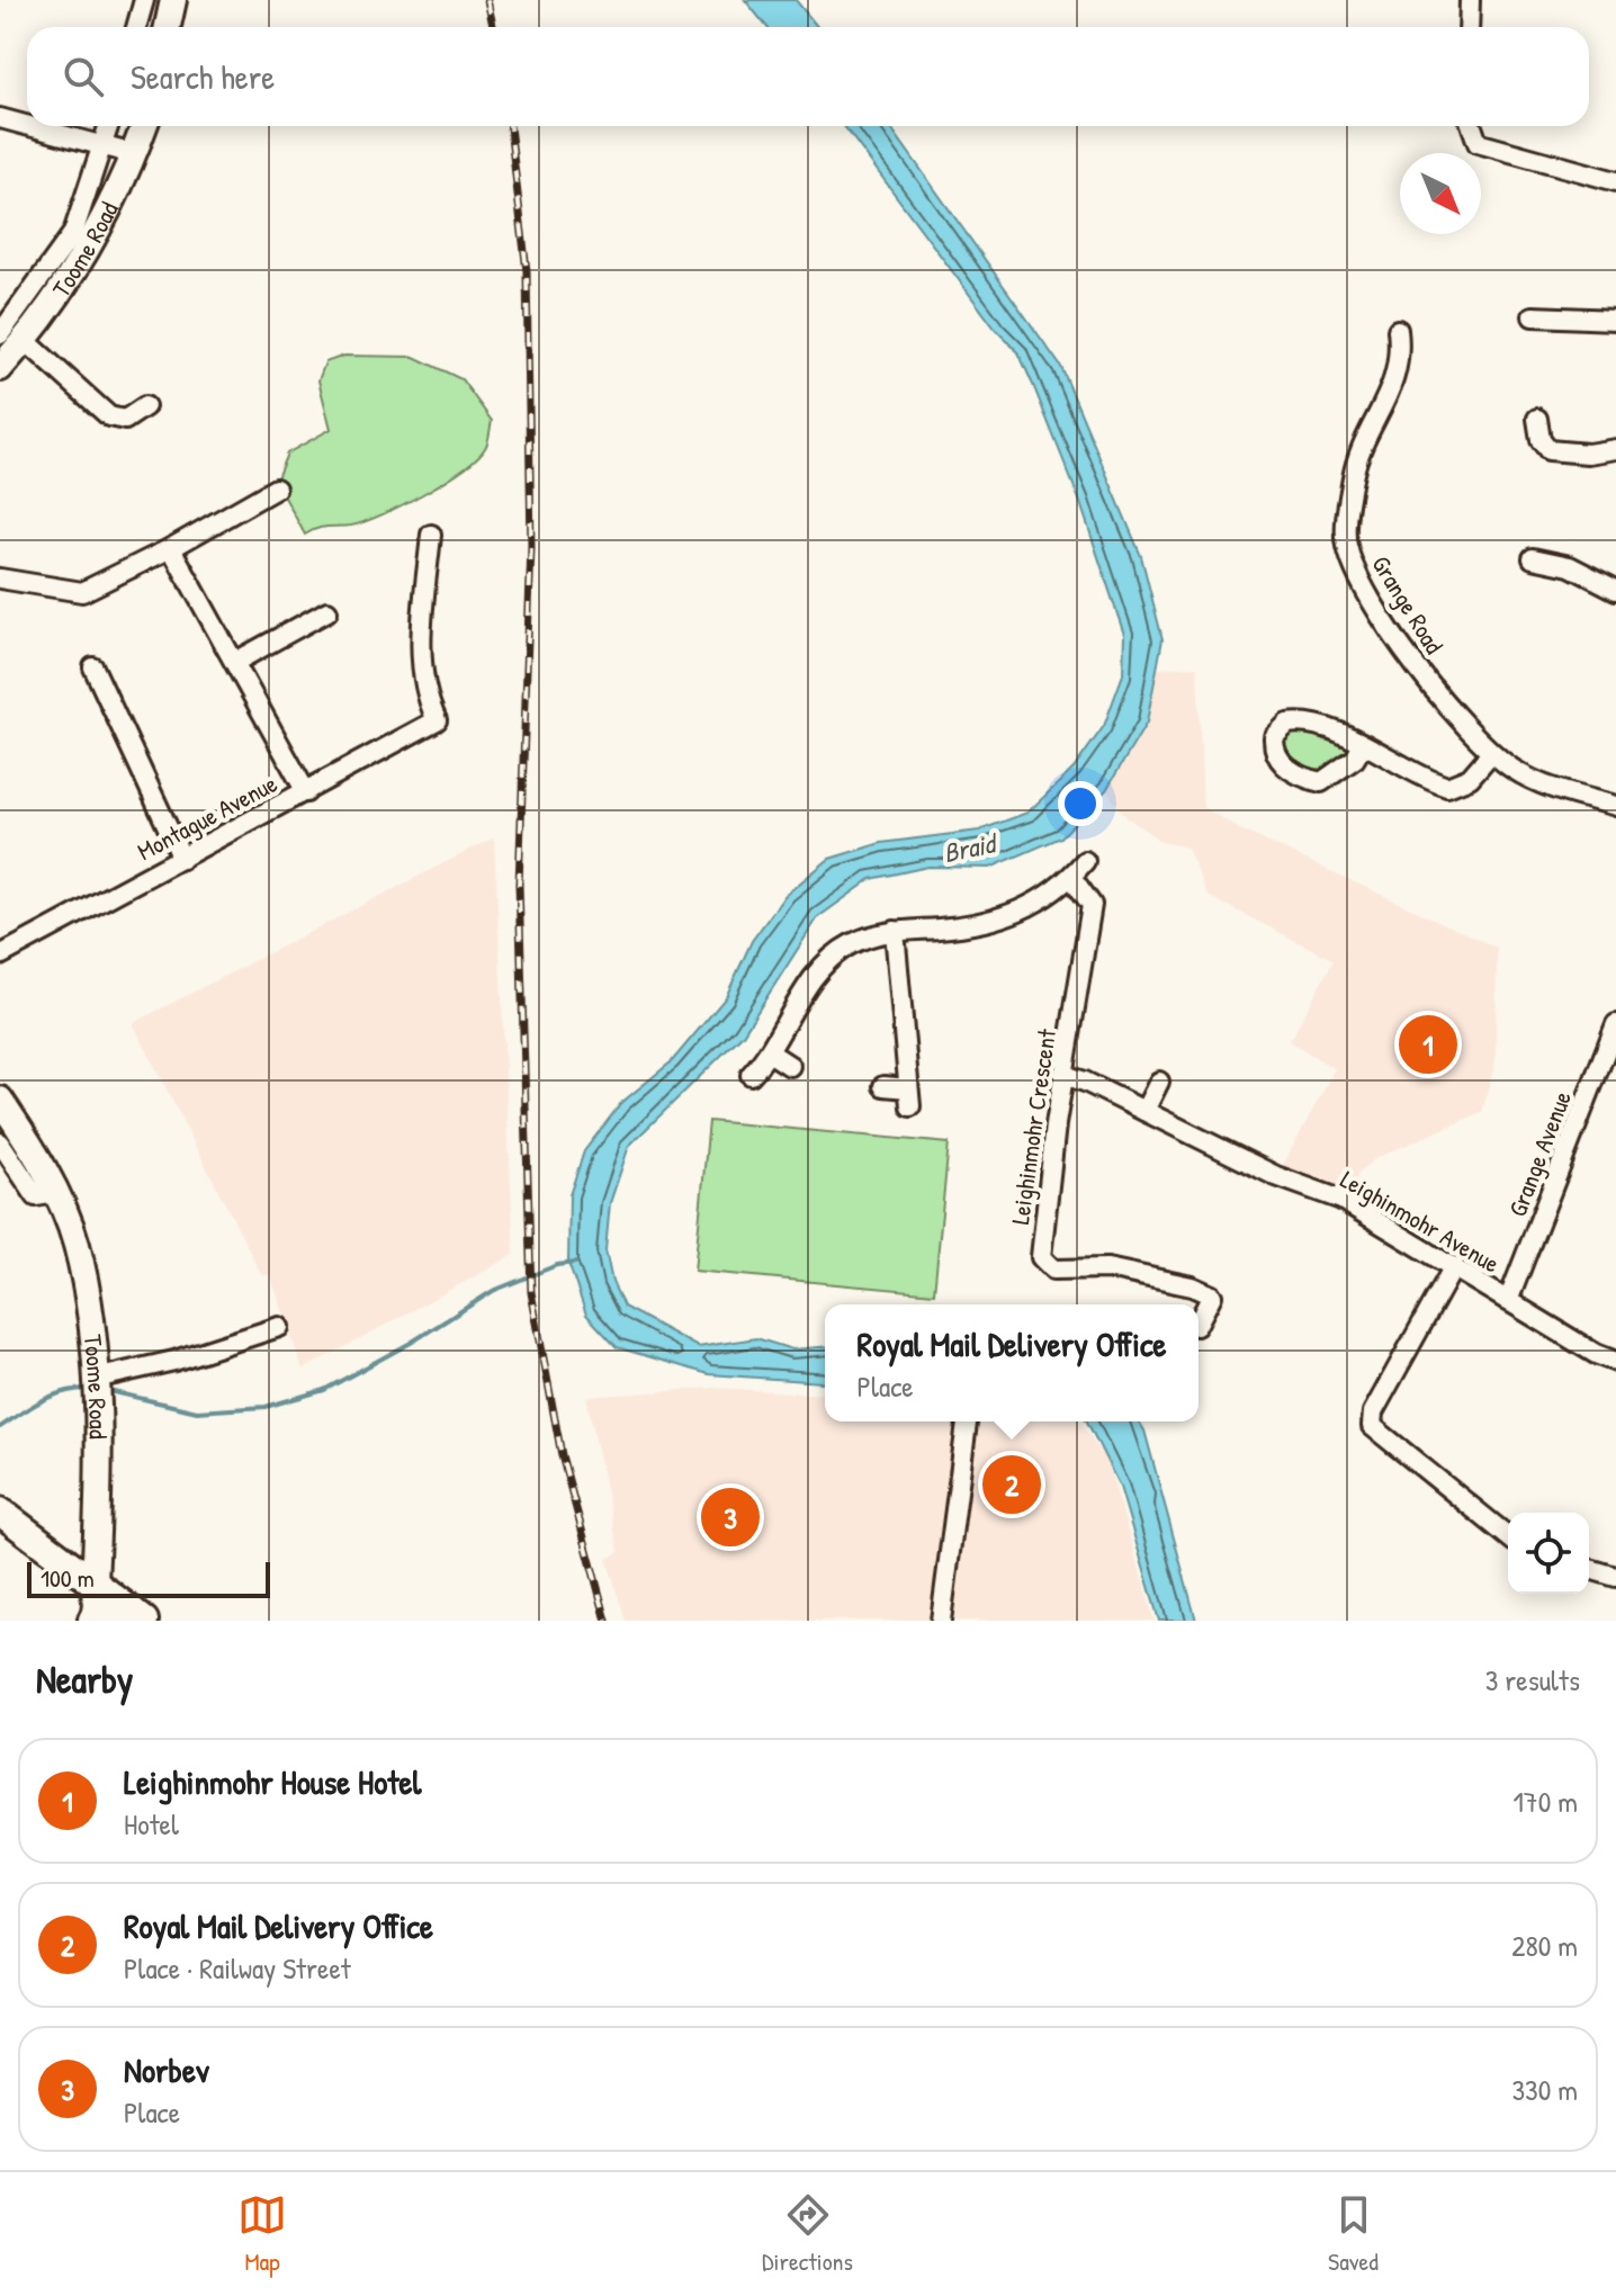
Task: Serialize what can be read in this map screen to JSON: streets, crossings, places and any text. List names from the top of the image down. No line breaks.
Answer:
{"streets":{"main road":["Toome Road"],"street":["Grange Road","Montague Avenue","Leighinmohr Crescent","Grange Avenue","Leighinmohr Avenue"]},"crossings":[["Leighinmohr Crescent","Leighinmohr Avenue"],["Grange Avenue","Leighinmohr Avenue"]],"water":["Braid"],"scale_bar":"100 m","north":"bottom right","page":{"search":"Search here","pins":["1","2","3"],"popup":["Royal Mail Delivery Office","Place"],"scale":"100 m","heading":["Nearby","3 results"],"list":[{"mark":"1","name":"Leighinmohr House Hotel","note":"Hotel","value":"170 m"},{"mark":"2","name":"Royal Mail Delivery Office","note":"Place · Railway Street","value":"280 m"},{"mark":"3","name":"Norbev","note":"Place","value":"330 m"}],"nav":["Map","Directions","Saved"]}}
